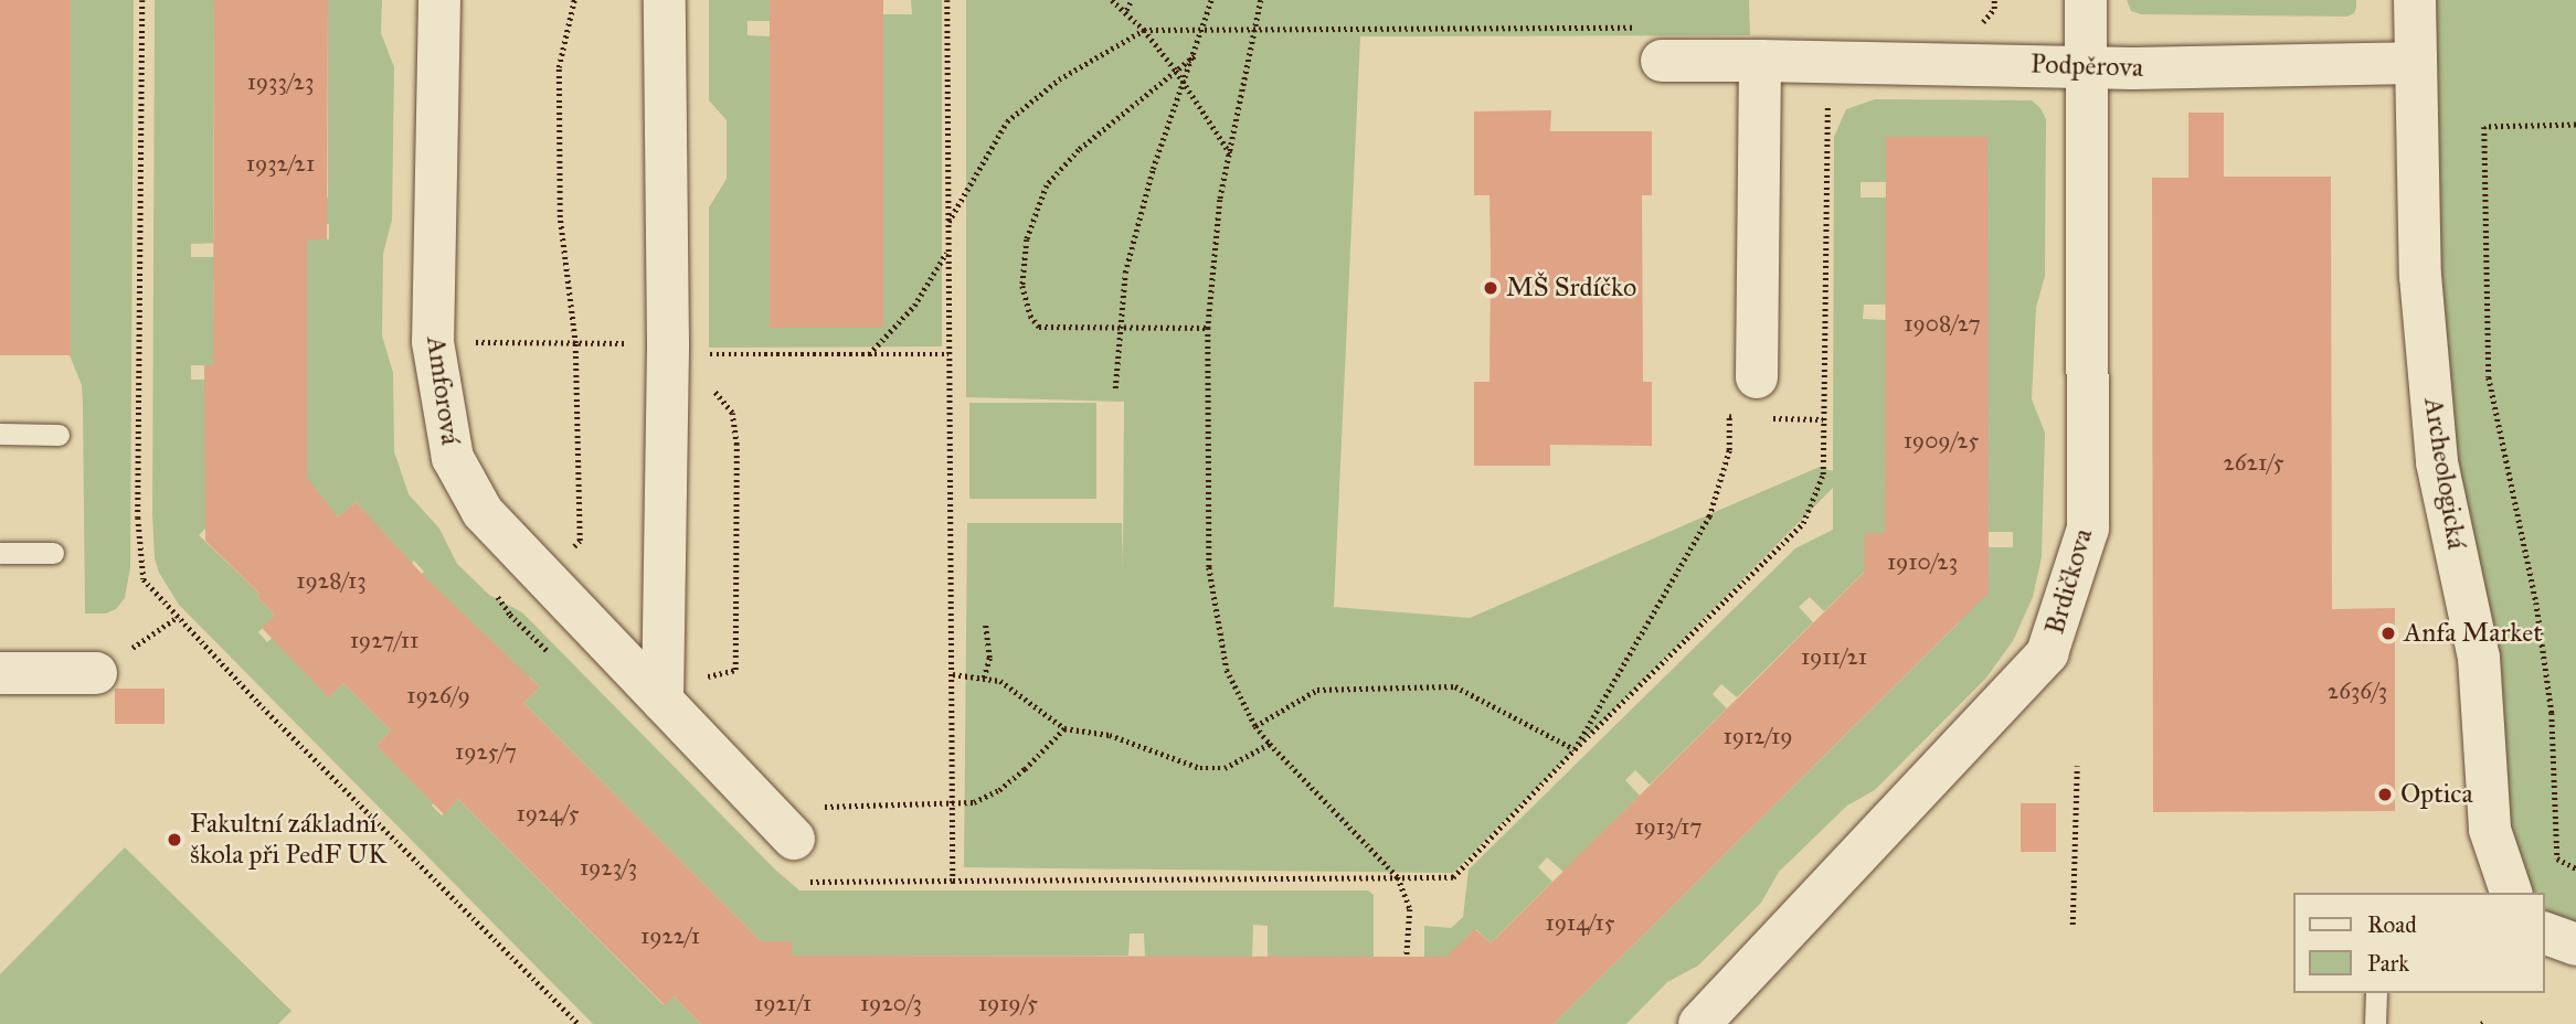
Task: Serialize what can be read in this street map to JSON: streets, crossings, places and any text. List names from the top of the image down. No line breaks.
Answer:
{"streets":{"street":["Podpěrova","Amforová","Archeologická","Brdičkova"]},"crossings":[["Podpěrova","Archeologická"],["Podpěrova","Brdičkova"]],"places":["MŠ Srdíčko","Anfa Market","Optica","Fakultní základní škola při PedF UK"],"house_numbers":["1933/23","1932/21","1908/27","1909/25","2621/5","1910/23","1928/13","1927/11","1911/21","2636/3","1926/9","1912/19","1925/7","1924/5","1913/17","1923/3","1914/15","1922/1","1921/1","1920/3","1919/5"],"legend":["Road","Park"]}
